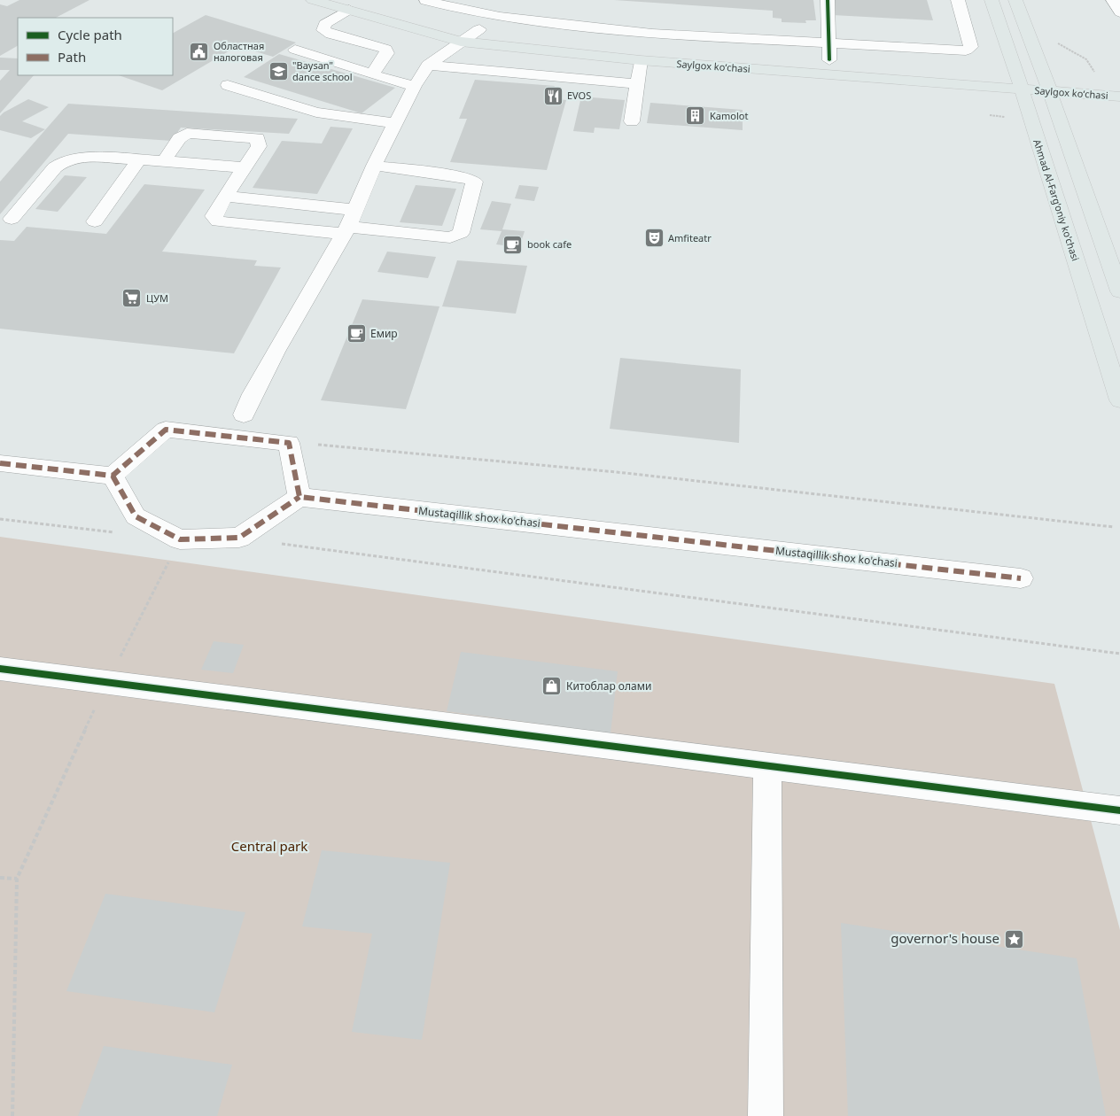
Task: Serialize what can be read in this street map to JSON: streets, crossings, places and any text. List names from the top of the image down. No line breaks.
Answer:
{"streets":{"main road":["Saylgox koʻchasi","Ahmad Al-Farg'oniy ko'chasi"],"street":["Mustaqillik shox ko'chasi"]},"crossings":[["Saylgox koʻchasi","Ahmad Al-Farg'oniy ko'chasi"]],"parks":["Central park"],"places":{"public building":["Областная налоговая"],"school or university":["\"Baysan\" dance school"],"restaurant":["EVOS"],"building":["Kamolot"],"theatre":["Amfiteatr"],"cafe":["book cafe","Емир"],"supermarket":["ЦУМ"],"shop":["Китоблар олами"],"place":["governor's house"]},"legend":["Cycle path","Path"]}
